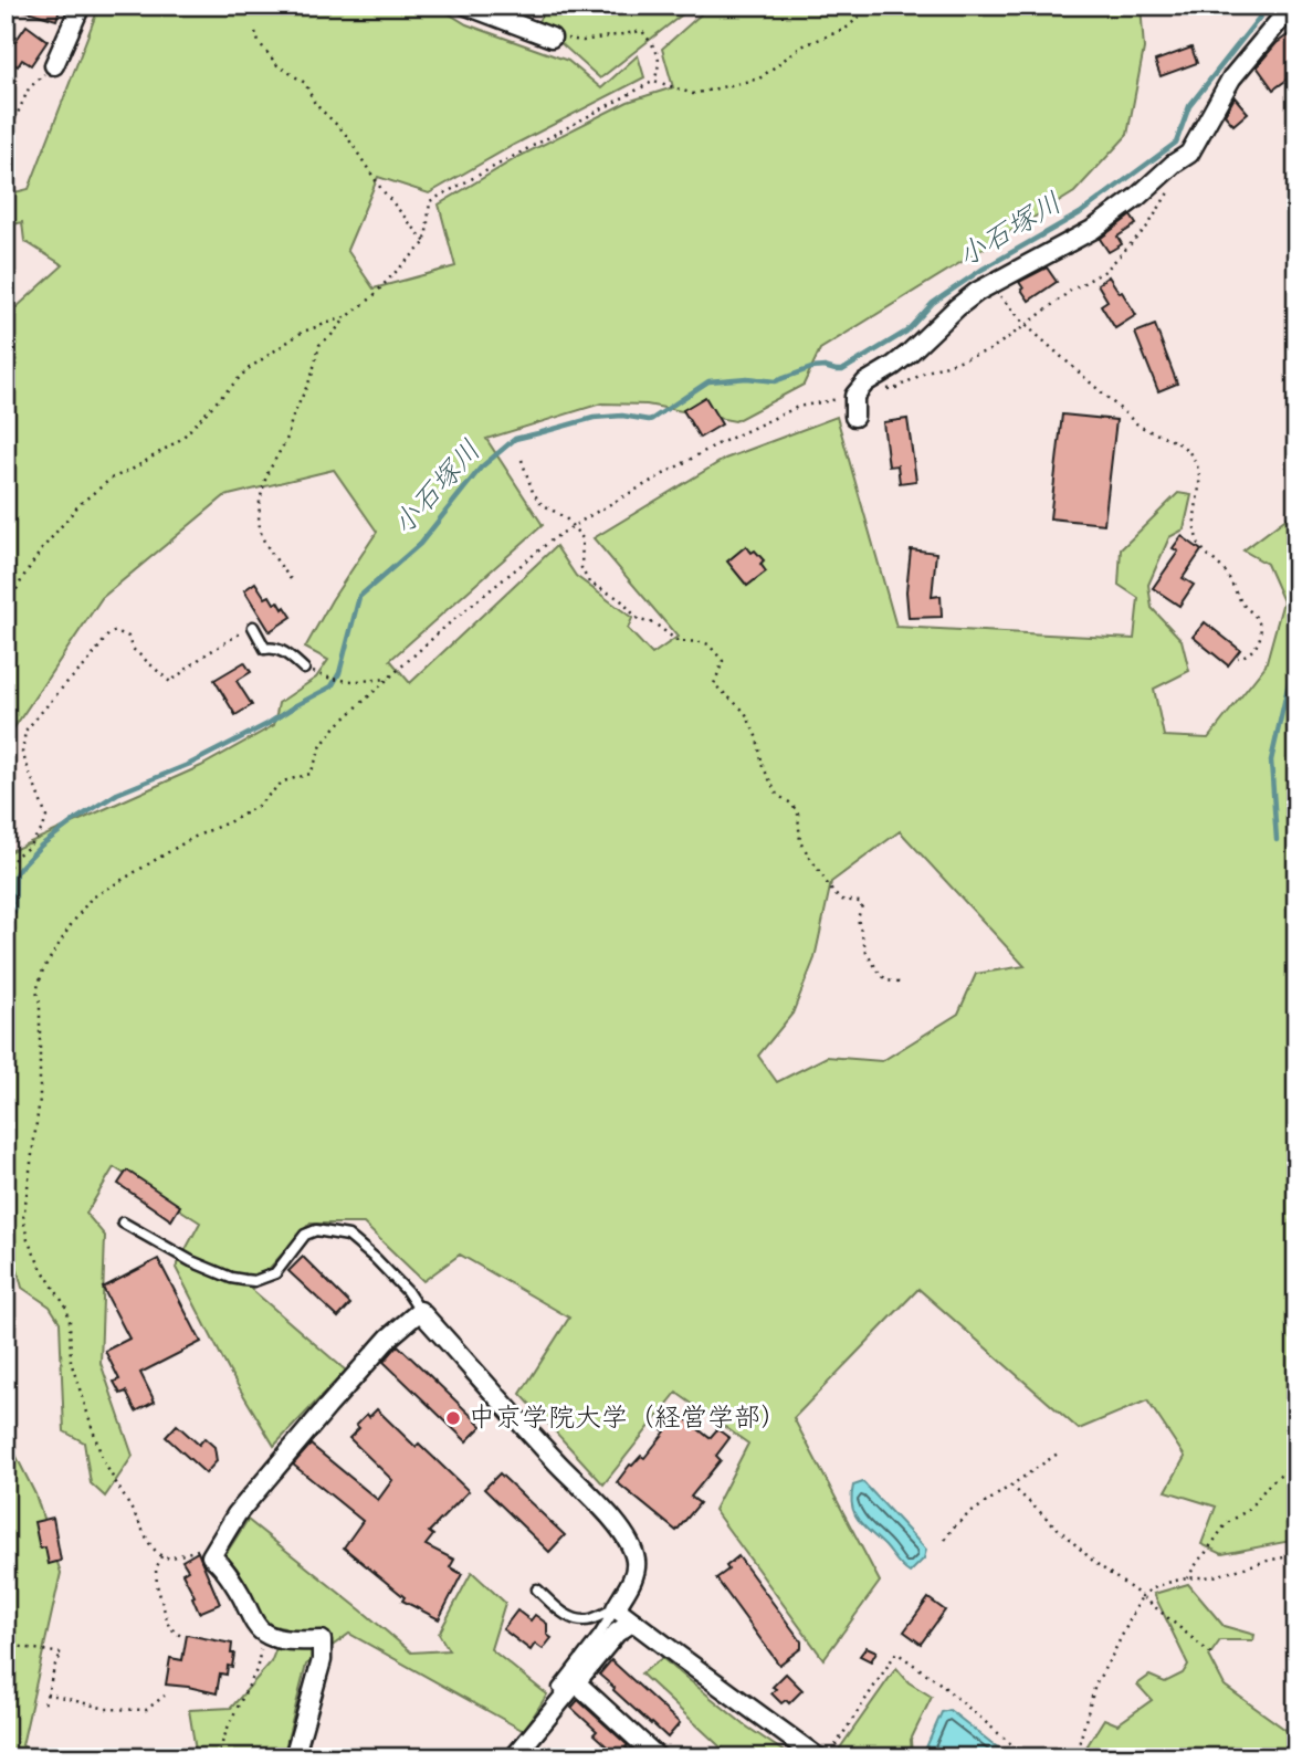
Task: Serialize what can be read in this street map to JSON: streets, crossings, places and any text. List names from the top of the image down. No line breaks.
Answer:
{"water":["小石塚川"],"places":["中京学院大学（経営学部）"]}
